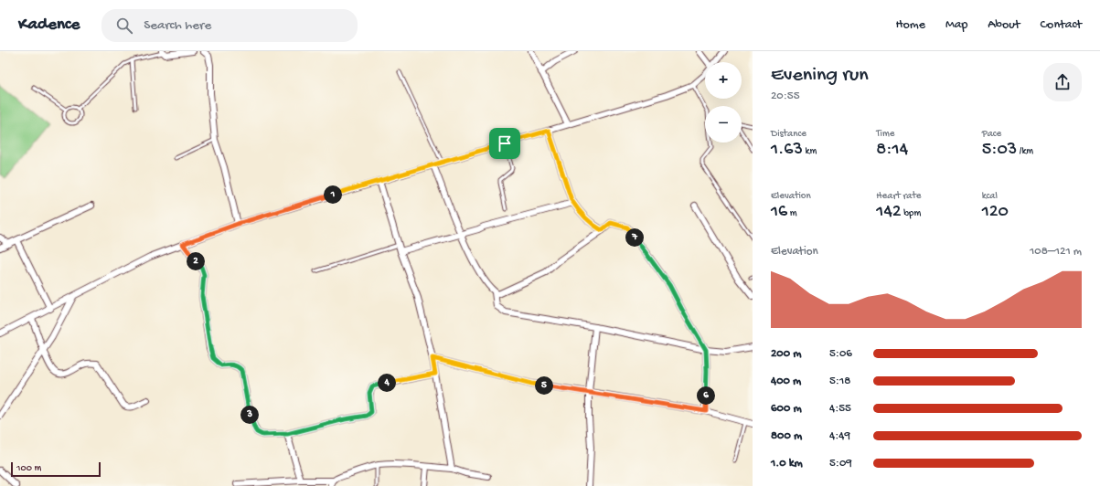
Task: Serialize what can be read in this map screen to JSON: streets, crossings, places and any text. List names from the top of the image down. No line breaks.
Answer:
{"scale_bar":"100 m","page":{"header":"Kadence","search":"Search here","nav":["Home","Map","About","Contact"],"heading":["Evening run","20:55"],"map_buttons":["+","−"],"stats":[["Distance","1.63 km"],["Time","8:14"],["Pace","5:03 /km"],["Elevation","16 m"],["Heart rate","142 bpm"],["kcal","120"]],"pins":["1","7","2","4","5","6","3"],"chart":["Elevation","108–121 m"],"list":[{"name":"200 m","note":"5:06"},{"name":"400 m","note":"5:18"},{"name":"600 m","note":"4:55"},{"name":"800 m","note":"4:49"},{"name":"1.0 km","note":"5:09"}],"scale":"100 m"}}
